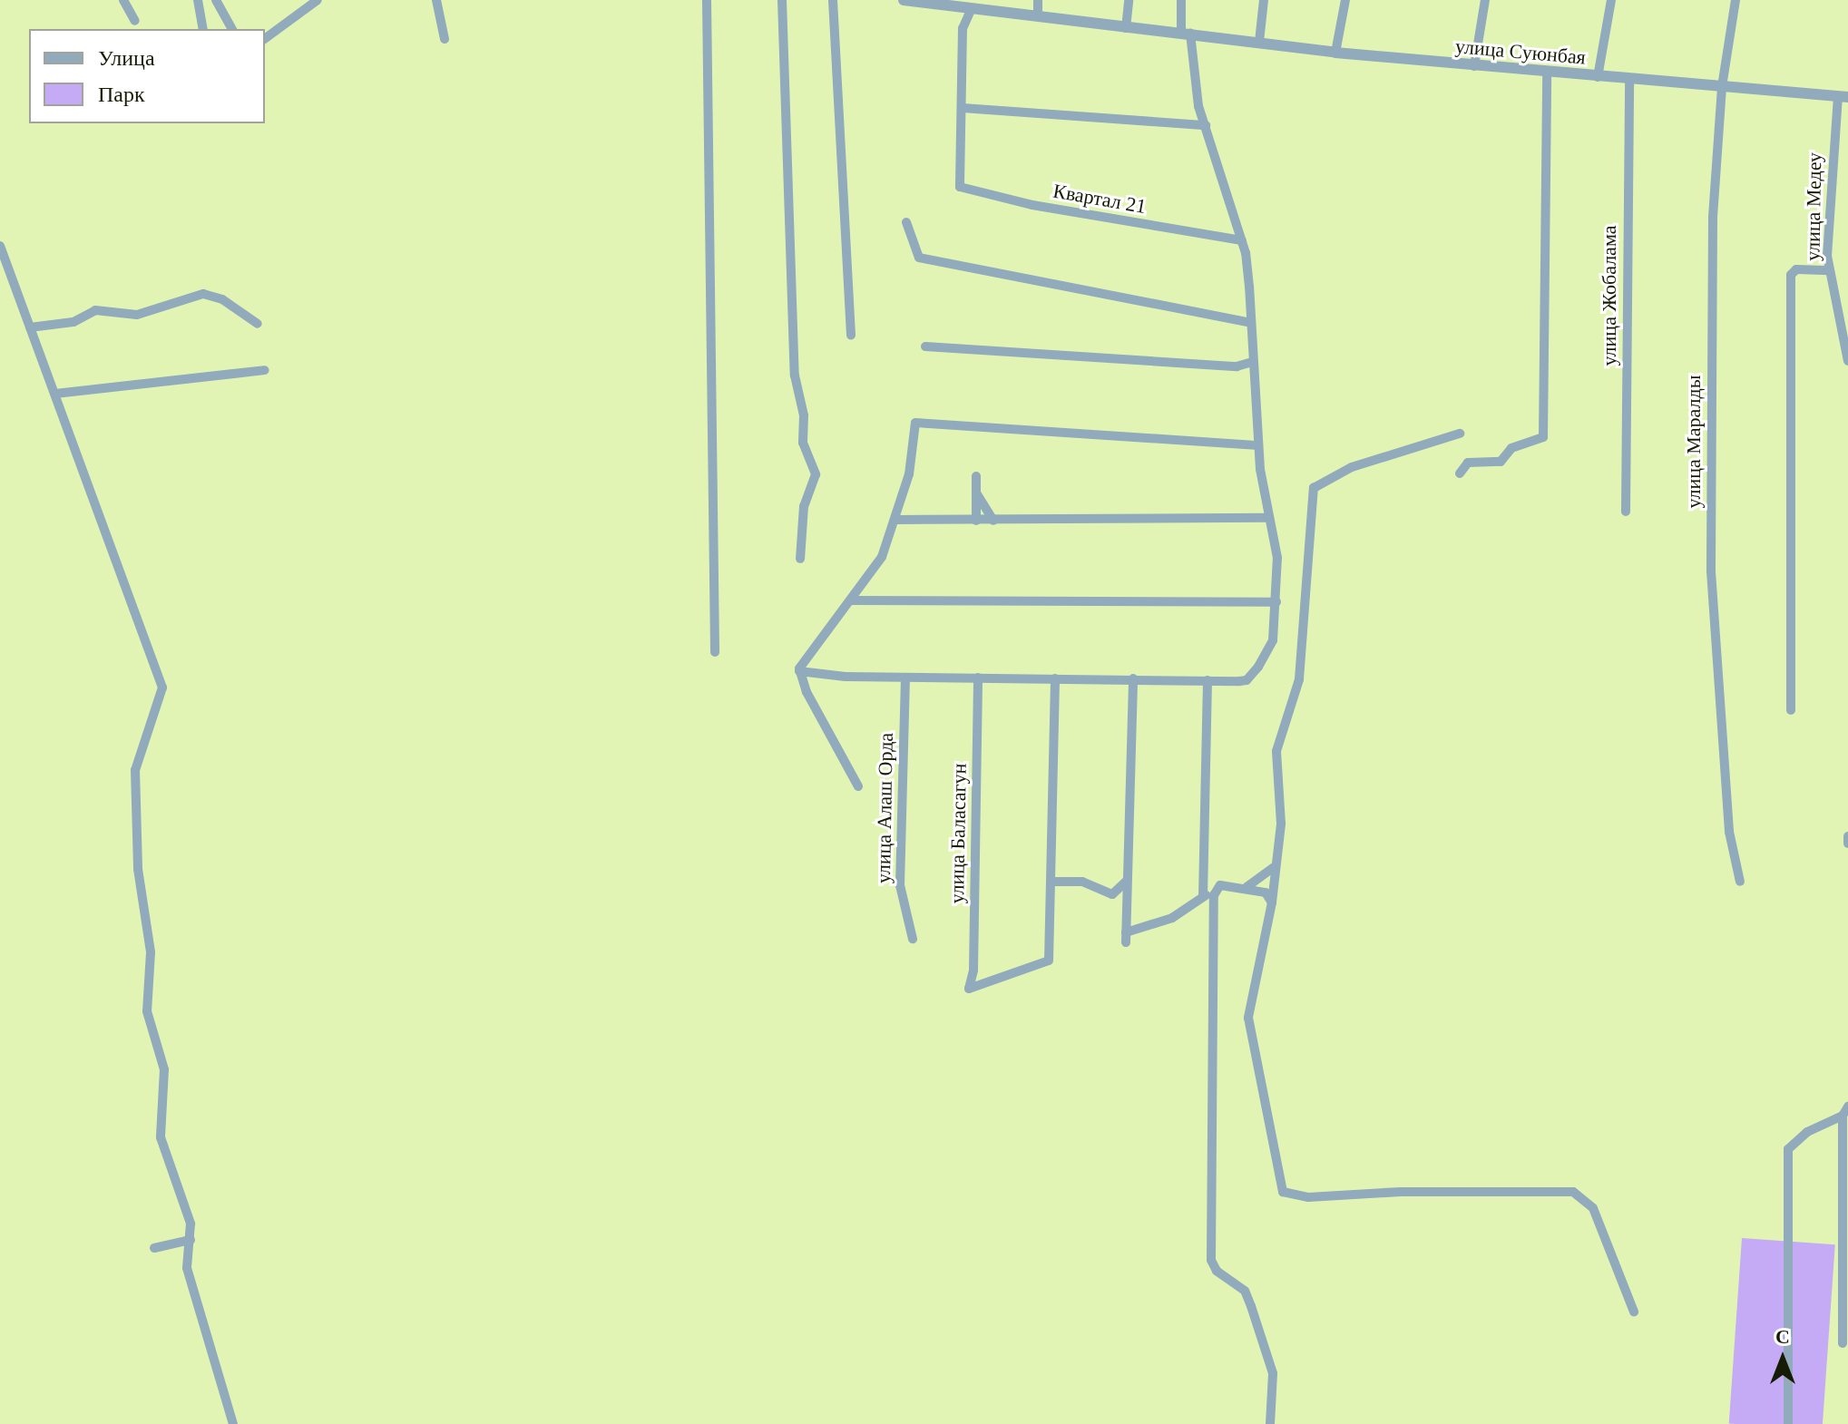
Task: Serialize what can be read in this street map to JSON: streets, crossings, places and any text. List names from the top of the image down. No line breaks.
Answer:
{"streets":{"street":["улица Суюнбая","Квартал 21","улица Медеу","улица Жобалама","улица Маралды","улица Алаш Орда","улица Баласагун"]},"crossings":[["улица Суюнбая","улица Медеу"],["улица Суюнбая","улица Жобалама"],["улица Суюнбая","улица Маралды"]],"legend":["Улица","Парк"],"north":"top"}
